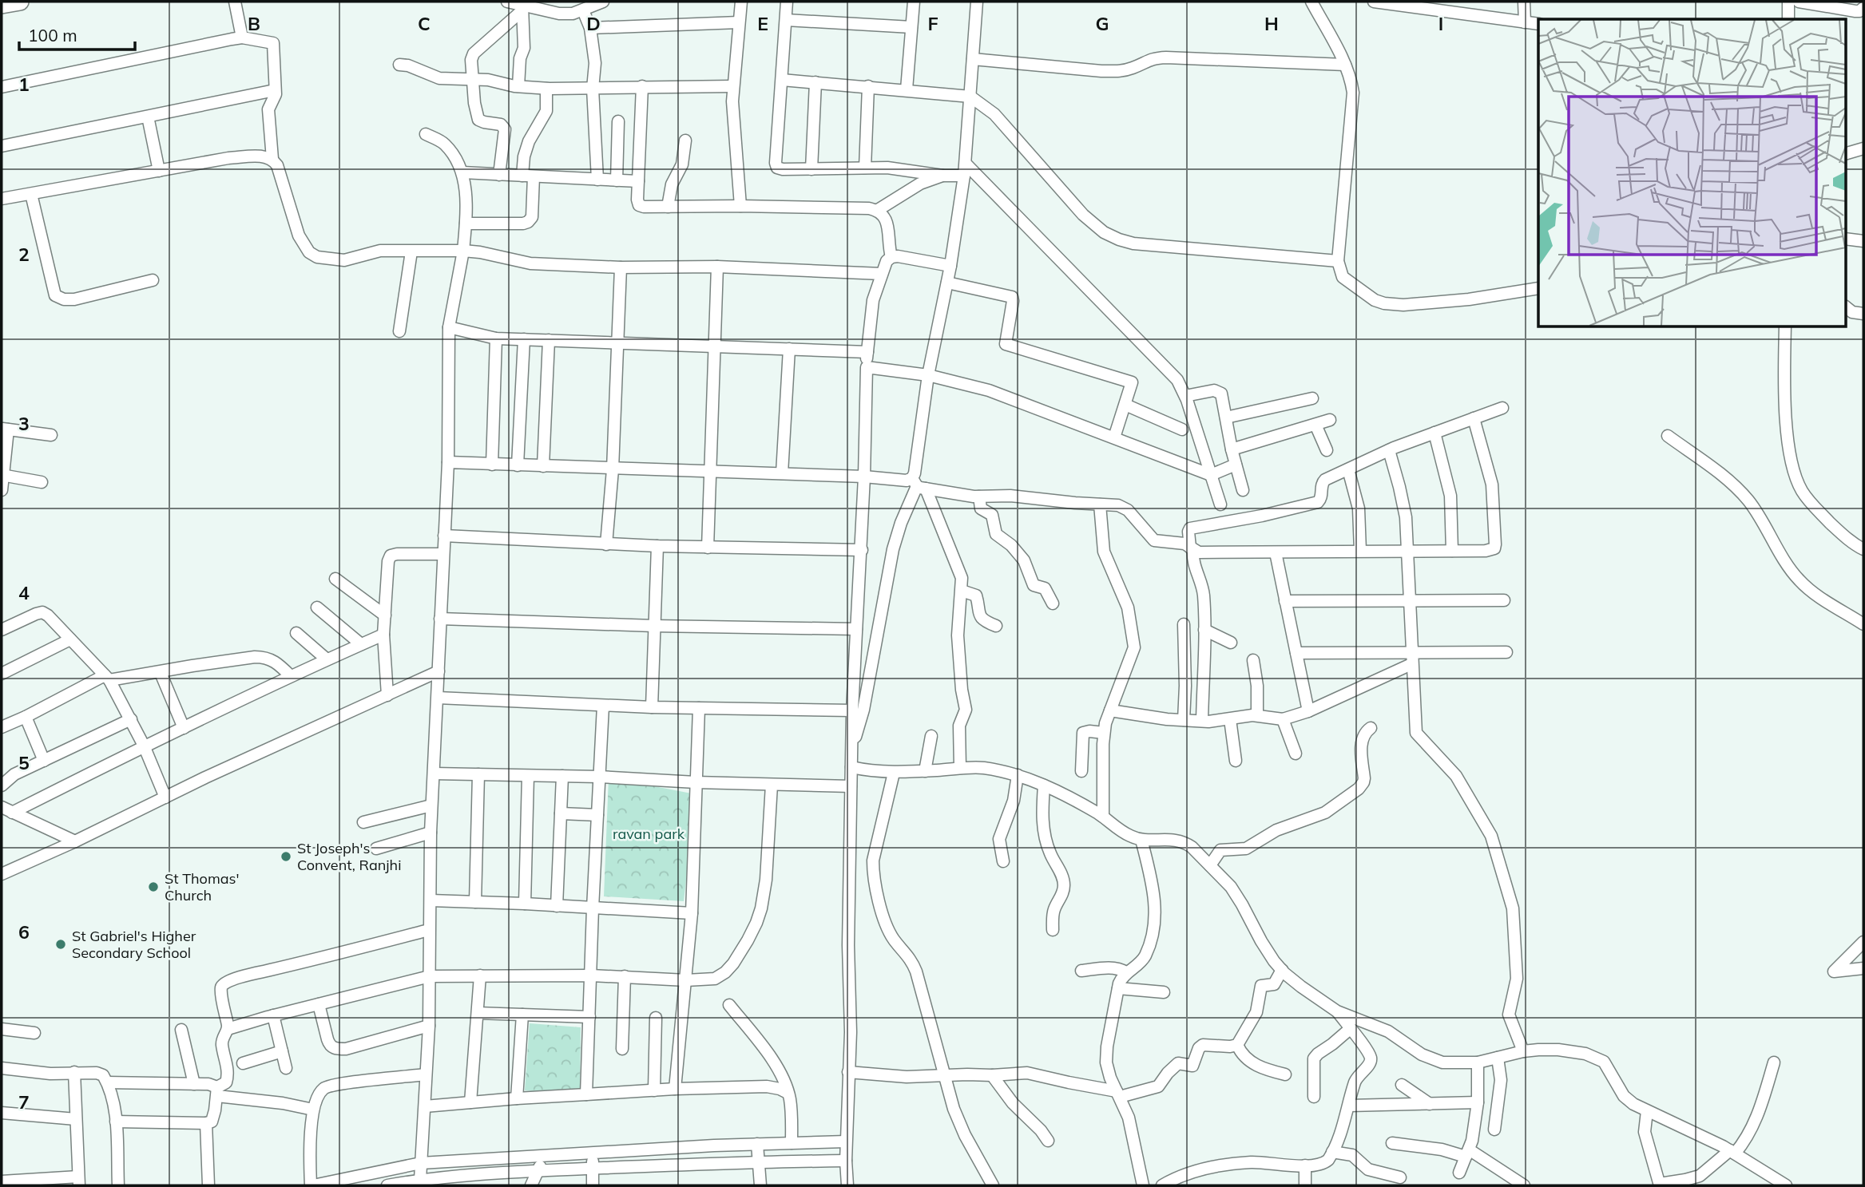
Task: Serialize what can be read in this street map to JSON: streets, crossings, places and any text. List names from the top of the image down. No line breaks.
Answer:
{"parks":["ravan park"],"places":["St Joseph's Convent, Ranjhi","St Thomas' Church","St Gabriel's Higher Secondary School"],"scale_bar":"100 m","grid":{"columns":["B","C","D","E","F","G","H","I"],"rows":["1","2","3","4","5","6","7"]}}
